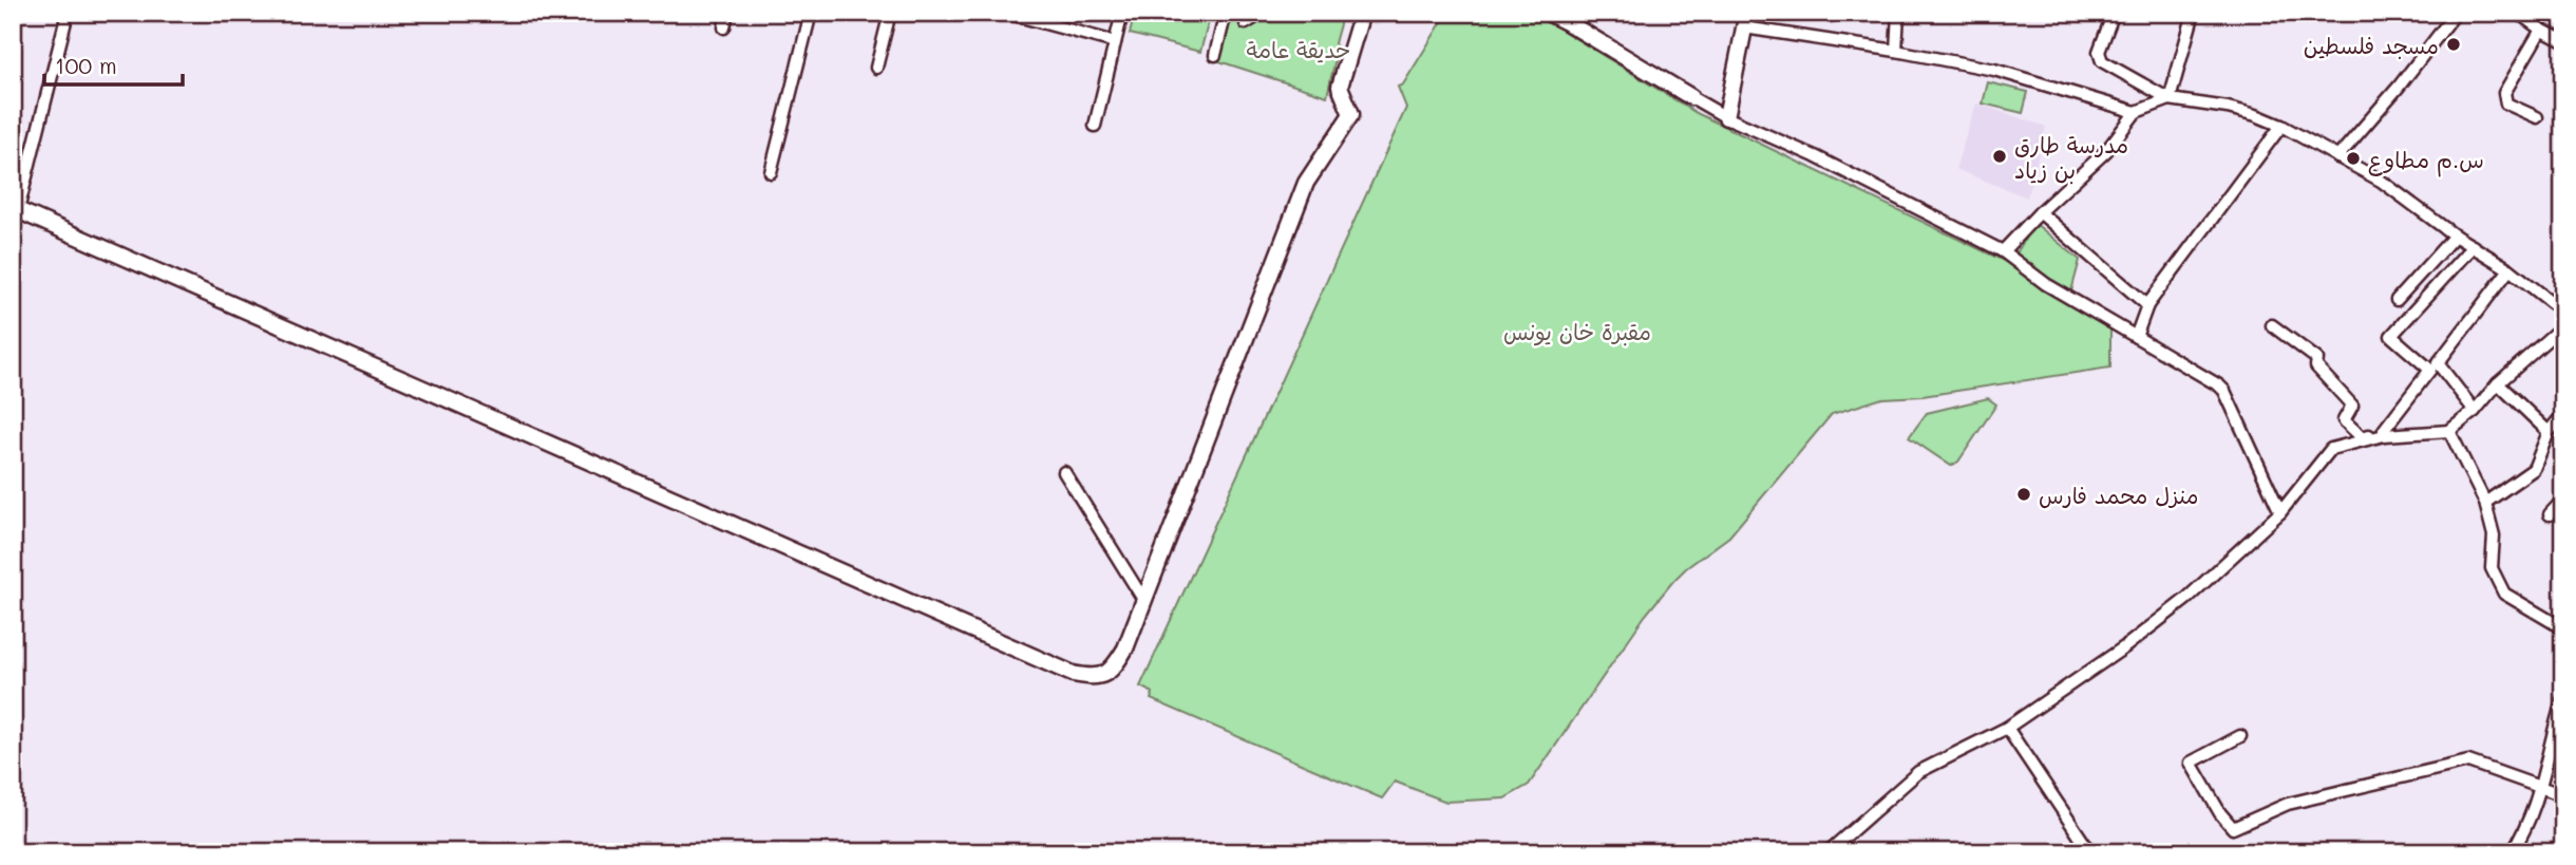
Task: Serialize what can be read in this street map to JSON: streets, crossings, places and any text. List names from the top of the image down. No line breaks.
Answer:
{"parks":["حديقة عامة","مقبرة خان يونس"],"places":["مسجد فلسطين","مدرسة طارق بن زياد","س.م مطاوع","منزل محمد فارس"],"scale_bar":"100 m"}
